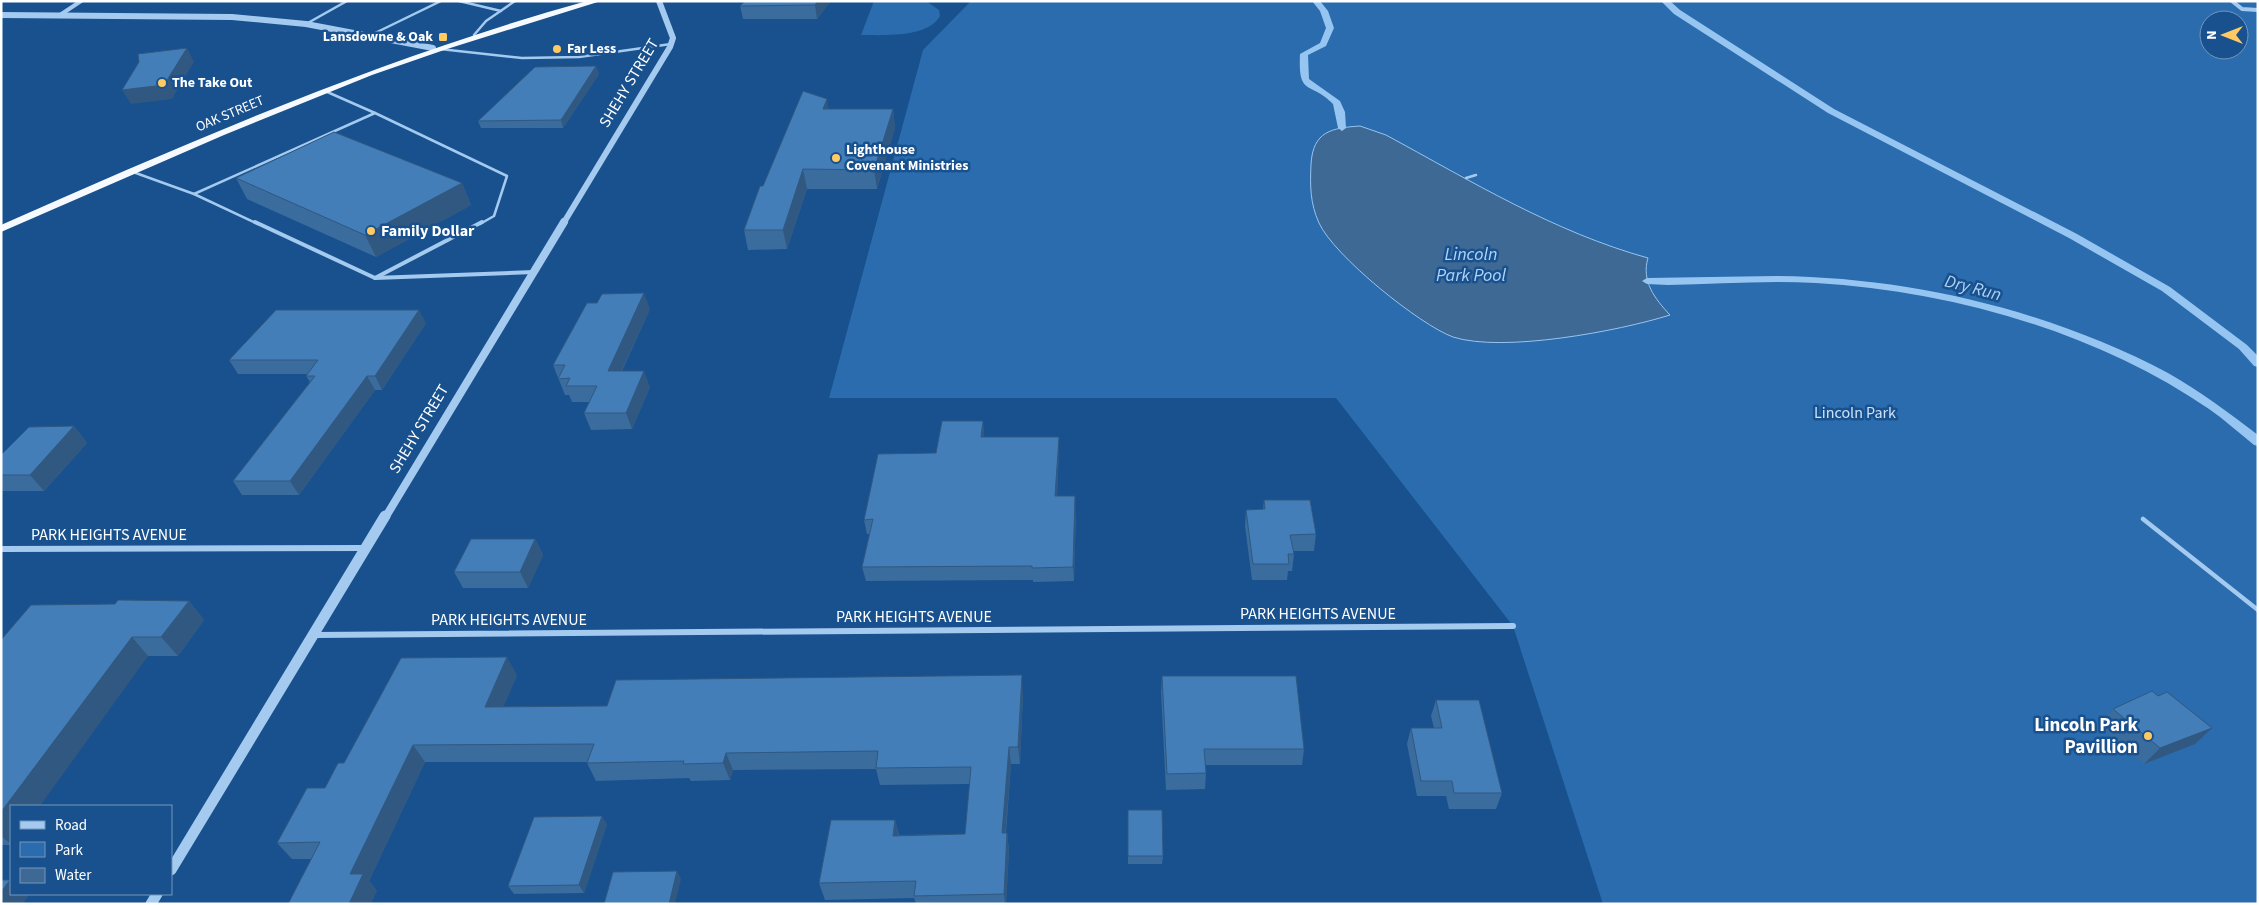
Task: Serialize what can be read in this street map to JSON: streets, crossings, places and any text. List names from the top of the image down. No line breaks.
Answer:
{"streets":{"highway":["OAK STREET"],"street":["SHEHY STREET","PARK HEIGHTS AVENUE"]},"crossings":[["SHEHY STREET","PARK HEIGHTS AVENUE"]],"water":["Lincoln Park Pool","Dry Run"],"parks":["Lincoln Park"],"places":{"transit":["Lansdowne & Oak"],"other":["Far Less","The Take Out","Lighthouse Covenant Ministries","Family Dollar","Lincoln Park Pavillion"]},"legend":["Road","Park","Water"],"north":"left"}
